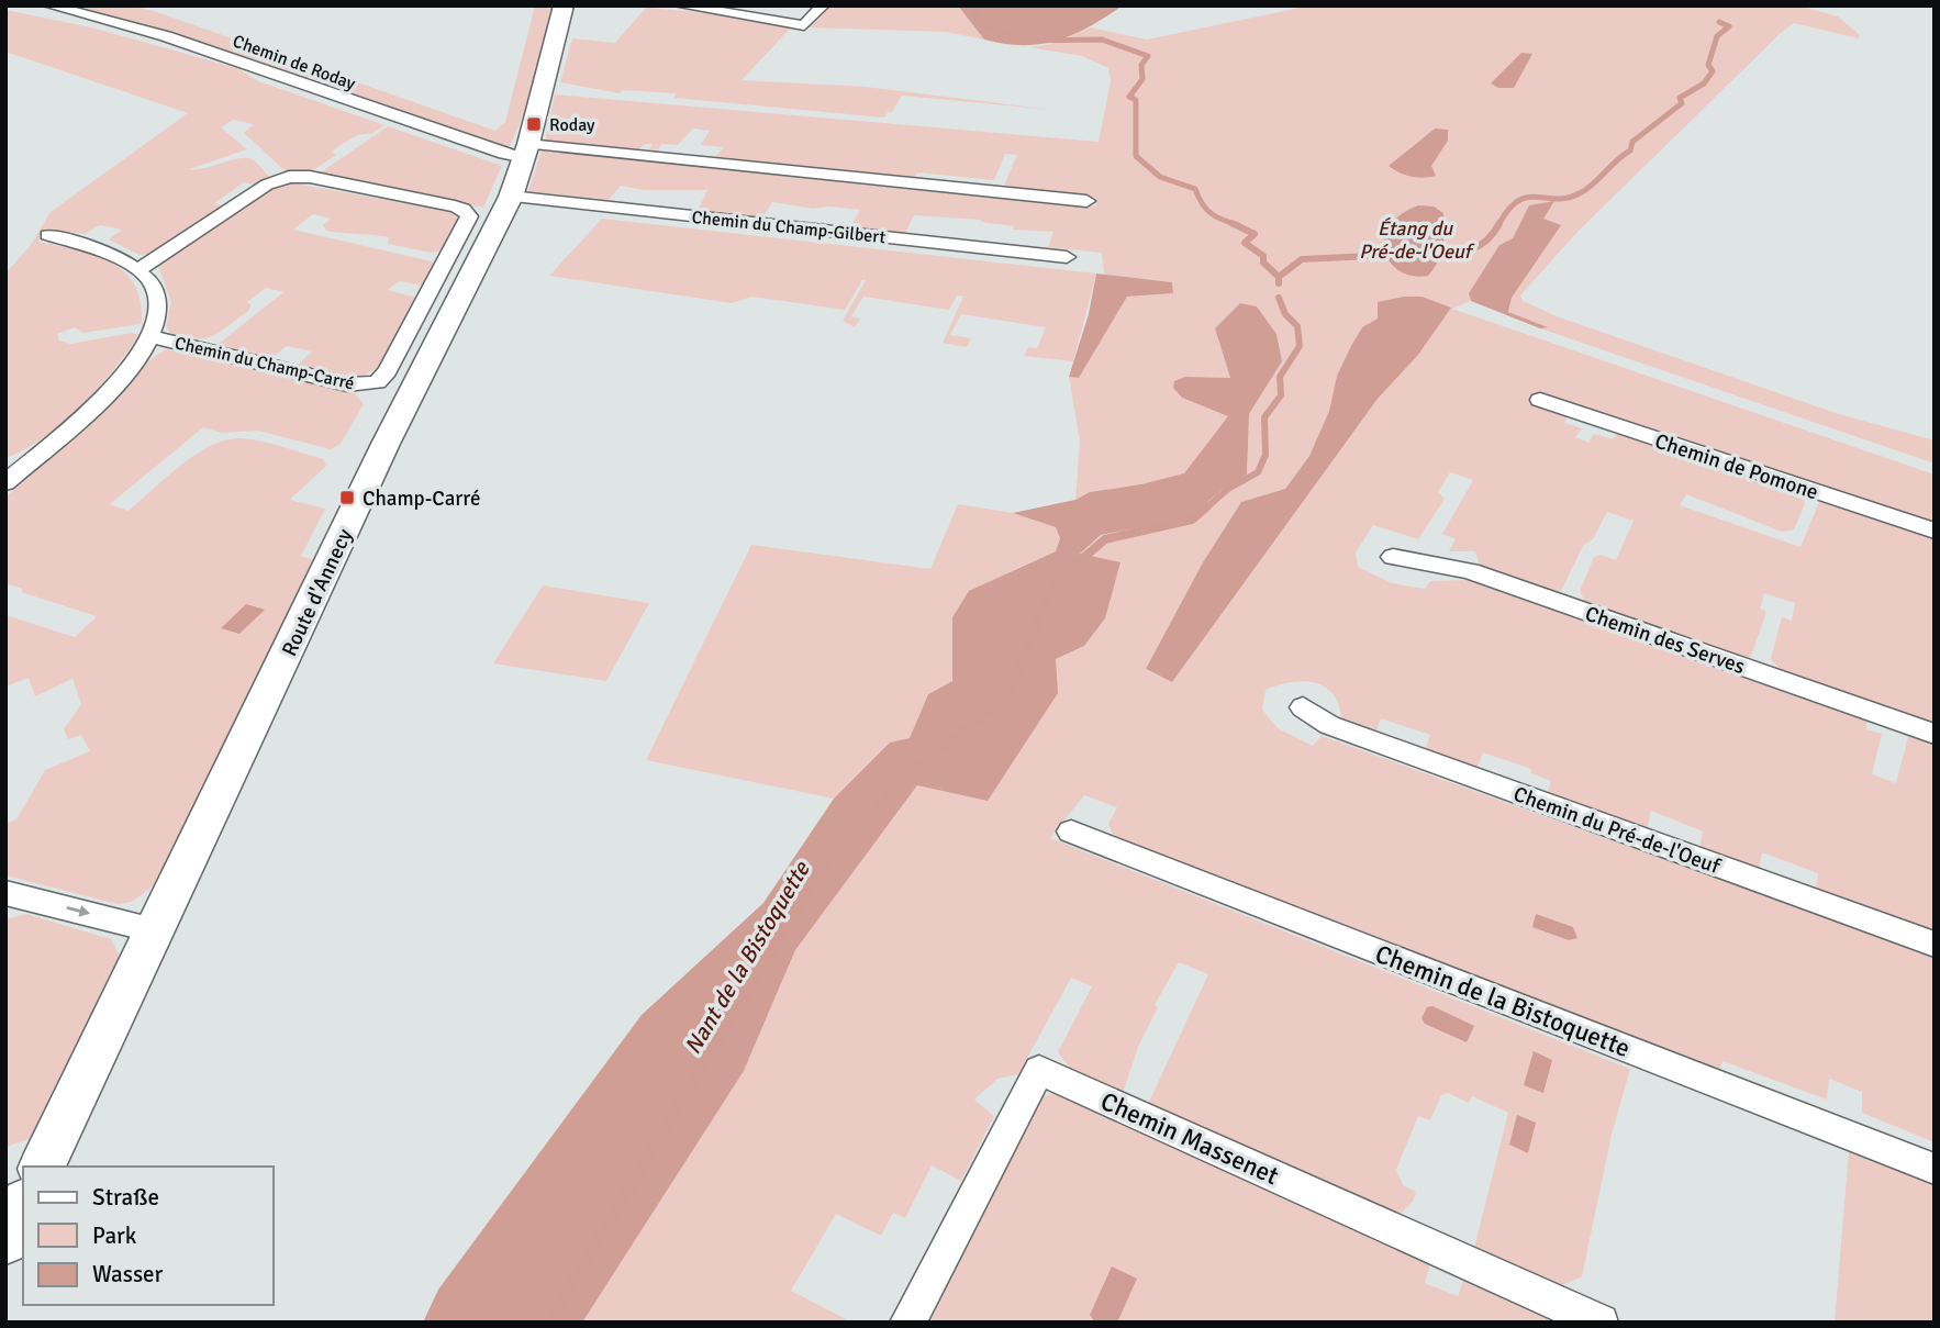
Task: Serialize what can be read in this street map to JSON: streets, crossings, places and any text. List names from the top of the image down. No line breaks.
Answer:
{"streets":{"main road":["Route d'Annecy"],"street":["Chemin de Roday","Chemin du Champ-Gilbert","Chemin du Champ-Carré","Chemin de Pomone","Chemin des Serves","Chemin du Pré-de-l'Oeuf","Chemin de la Bistoquette","Chemin Massenet"]},"crossings":[["Chemin de Roday","Route d'Annecy"],["Chemin du Champ-Gilbert","Route d'Annecy"]],"water":["Étang du Pré-de-l'Oeuf","Nant de la Bistoquette"],"places":{"transit":["Roday","Champ-Carré"]},"legend":["Straße","Park","Wasser"]}
